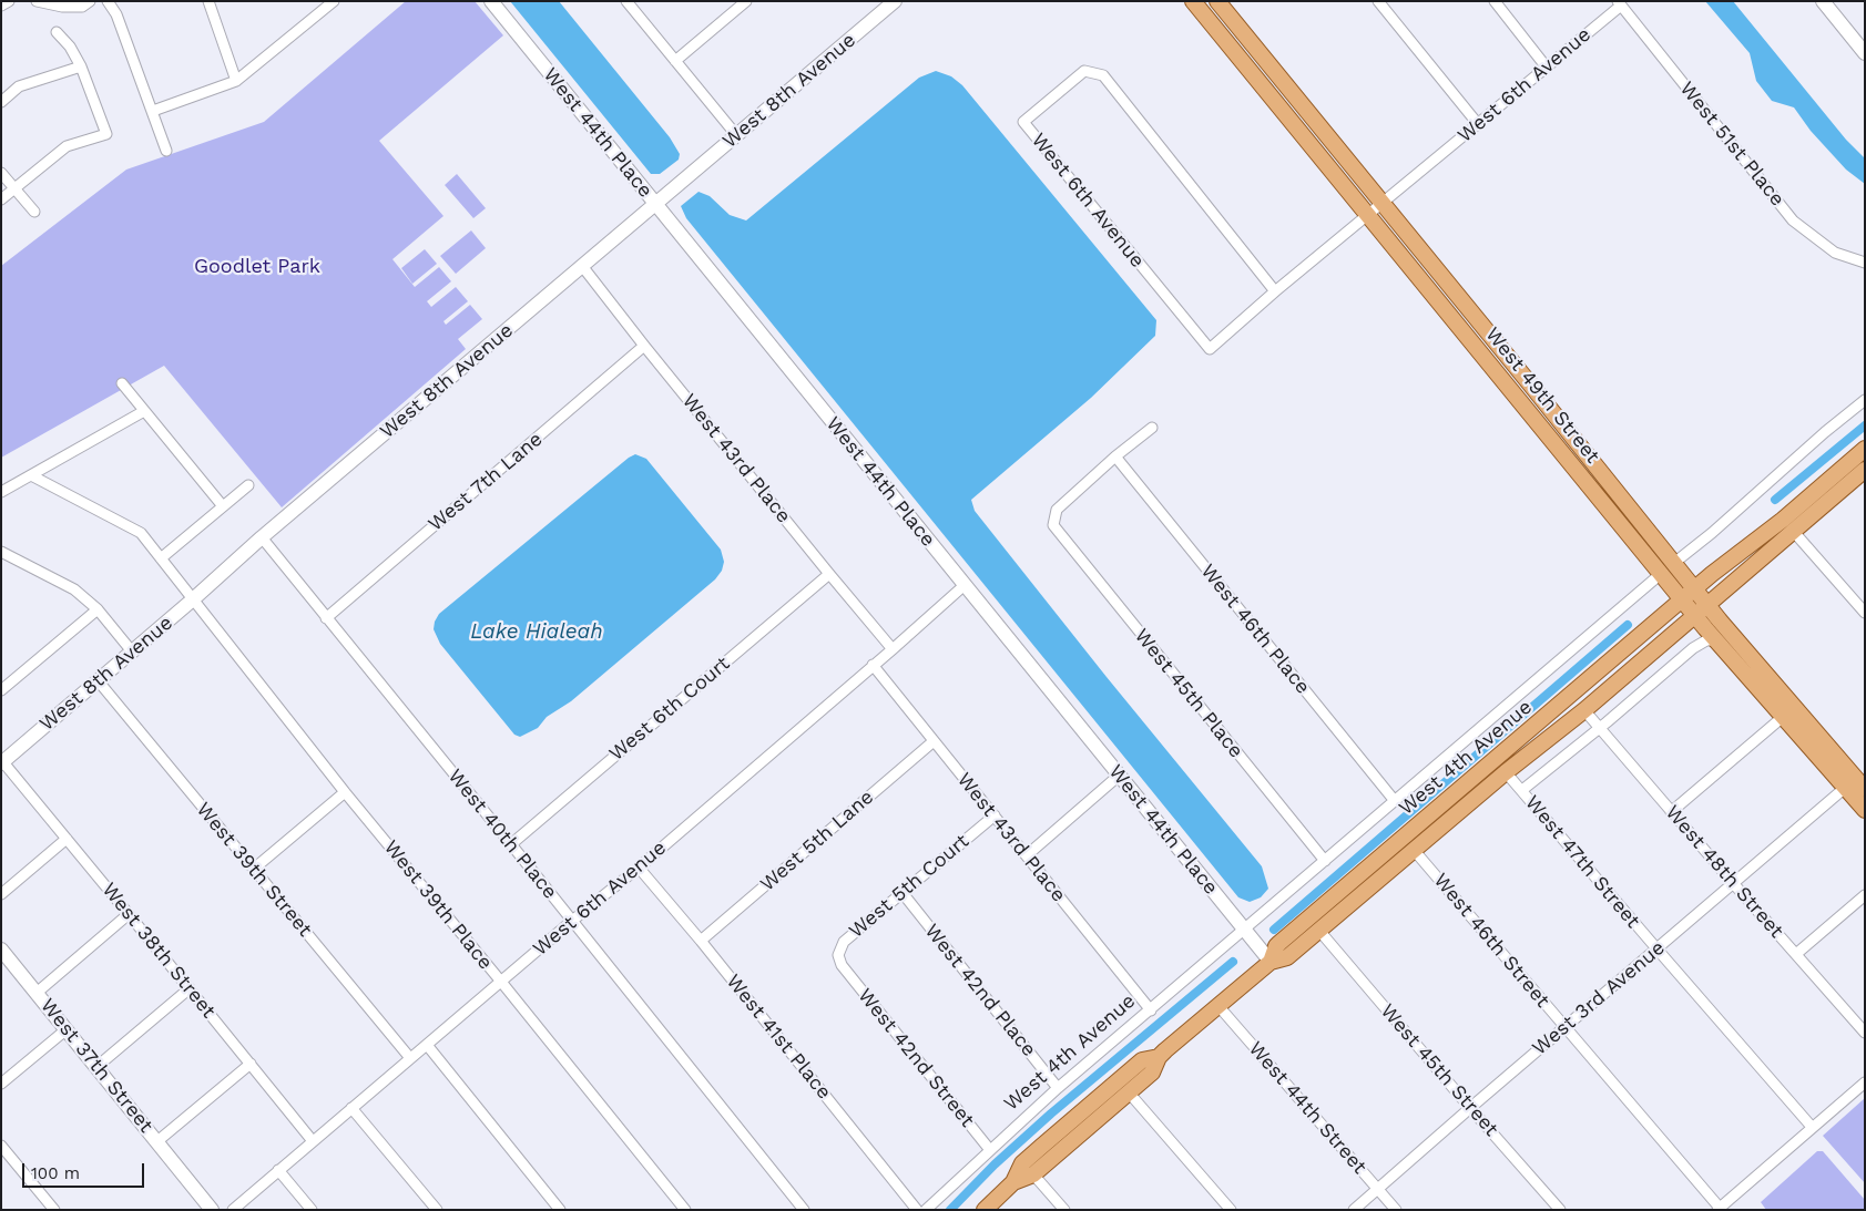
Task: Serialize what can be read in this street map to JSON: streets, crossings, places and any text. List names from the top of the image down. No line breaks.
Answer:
{"streets":{"main road":["West 49th Street","West 4th Avenue"],"street":["West 6th Avenue","West 8th Avenue","West 44th Place","West 51st Place","West 43rd Place","West 7th Lane","West 46th Place","West 45th Place","West 6th Court","West 40th Place","West 5th Lane","West 47th Street","West 39th Street","West 48th Street","West 5th Court","West 39th Place","West 46th Street","West 38th Street","West 42nd Place","West 3rd Avenue","West 41st Place","West 42nd Street","West 37th Street","West 45th Street","West 44th Street"]},"crossings":[["West 6th Avenue","West 44th Place"],["West 6th Avenue","West 51st Place"],["West 6th Avenue","West 49th Street"],["West 6th Avenue","West 43rd Place"],["West 6th Avenue","West 40th Place"],["West 6th Avenue","West 39th Street"],["West 6th Avenue","West 39th Place"],["West 6th Avenue","West 38th Street"],["West 6th Avenue","West 41st Place"],["West 8th Avenue","West 44th Place"],["West 8th Avenue","West 43rd Place"],["West 8th Avenue","West 40th Place"],["West 8th Avenue","West 39th Street"],["West 8th Avenue","West 39th Place"],["West 8th Avenue","West 38th Street"],["West 44th Place","West 4th Avenue"],["West 49th Street","West 4th Avenue"],["West 49th Street","West 3rd Avenue"],["West 43rd Place","West 7th Lane"],["West 43rd Place","West 6th Court"],["West 43rd Place","West 4th Avenue"],["West 43rd Place","West 5th Lane"],["West 43rd Place","West 5th Court"],["West 7th Lane","West 40th Place"],["West 46th Place","West 45th Place"],["West 46th Place","West 4th Avenue"],["West 45th Place","West 4th Avenue"],["West 6th Court","West 40th Place"],["West 4th Avenue","West 47th Street"],["West 4th Avenue","West 48th Street"],["West 4th Avenue","West 46th Street"],["West 4th Avenue","West 42nd Place"],["West 4th Avenue","West 42nd Street"],["West 4th Avenue","West 45th Street"],["West 4th Avenue","West 44th Street"],["West 5th Lane","West 41st Place"],["West 47th Street","West 3rd Avenue"],["West 48th Street","West 3rd Avenue"],["West 5th Court","West 42nd Place"],["West 5th Court","West 42nd Street"],["West 46th Street","West 3rd Avenue"],["West 3rd Avenue","West 45th Street"],["West 3rd Avenue","West 44th Street"]],"water":["Lake Hialeah"],"parks":["Goodlet Park"],"scale_bar":"100 m"}
